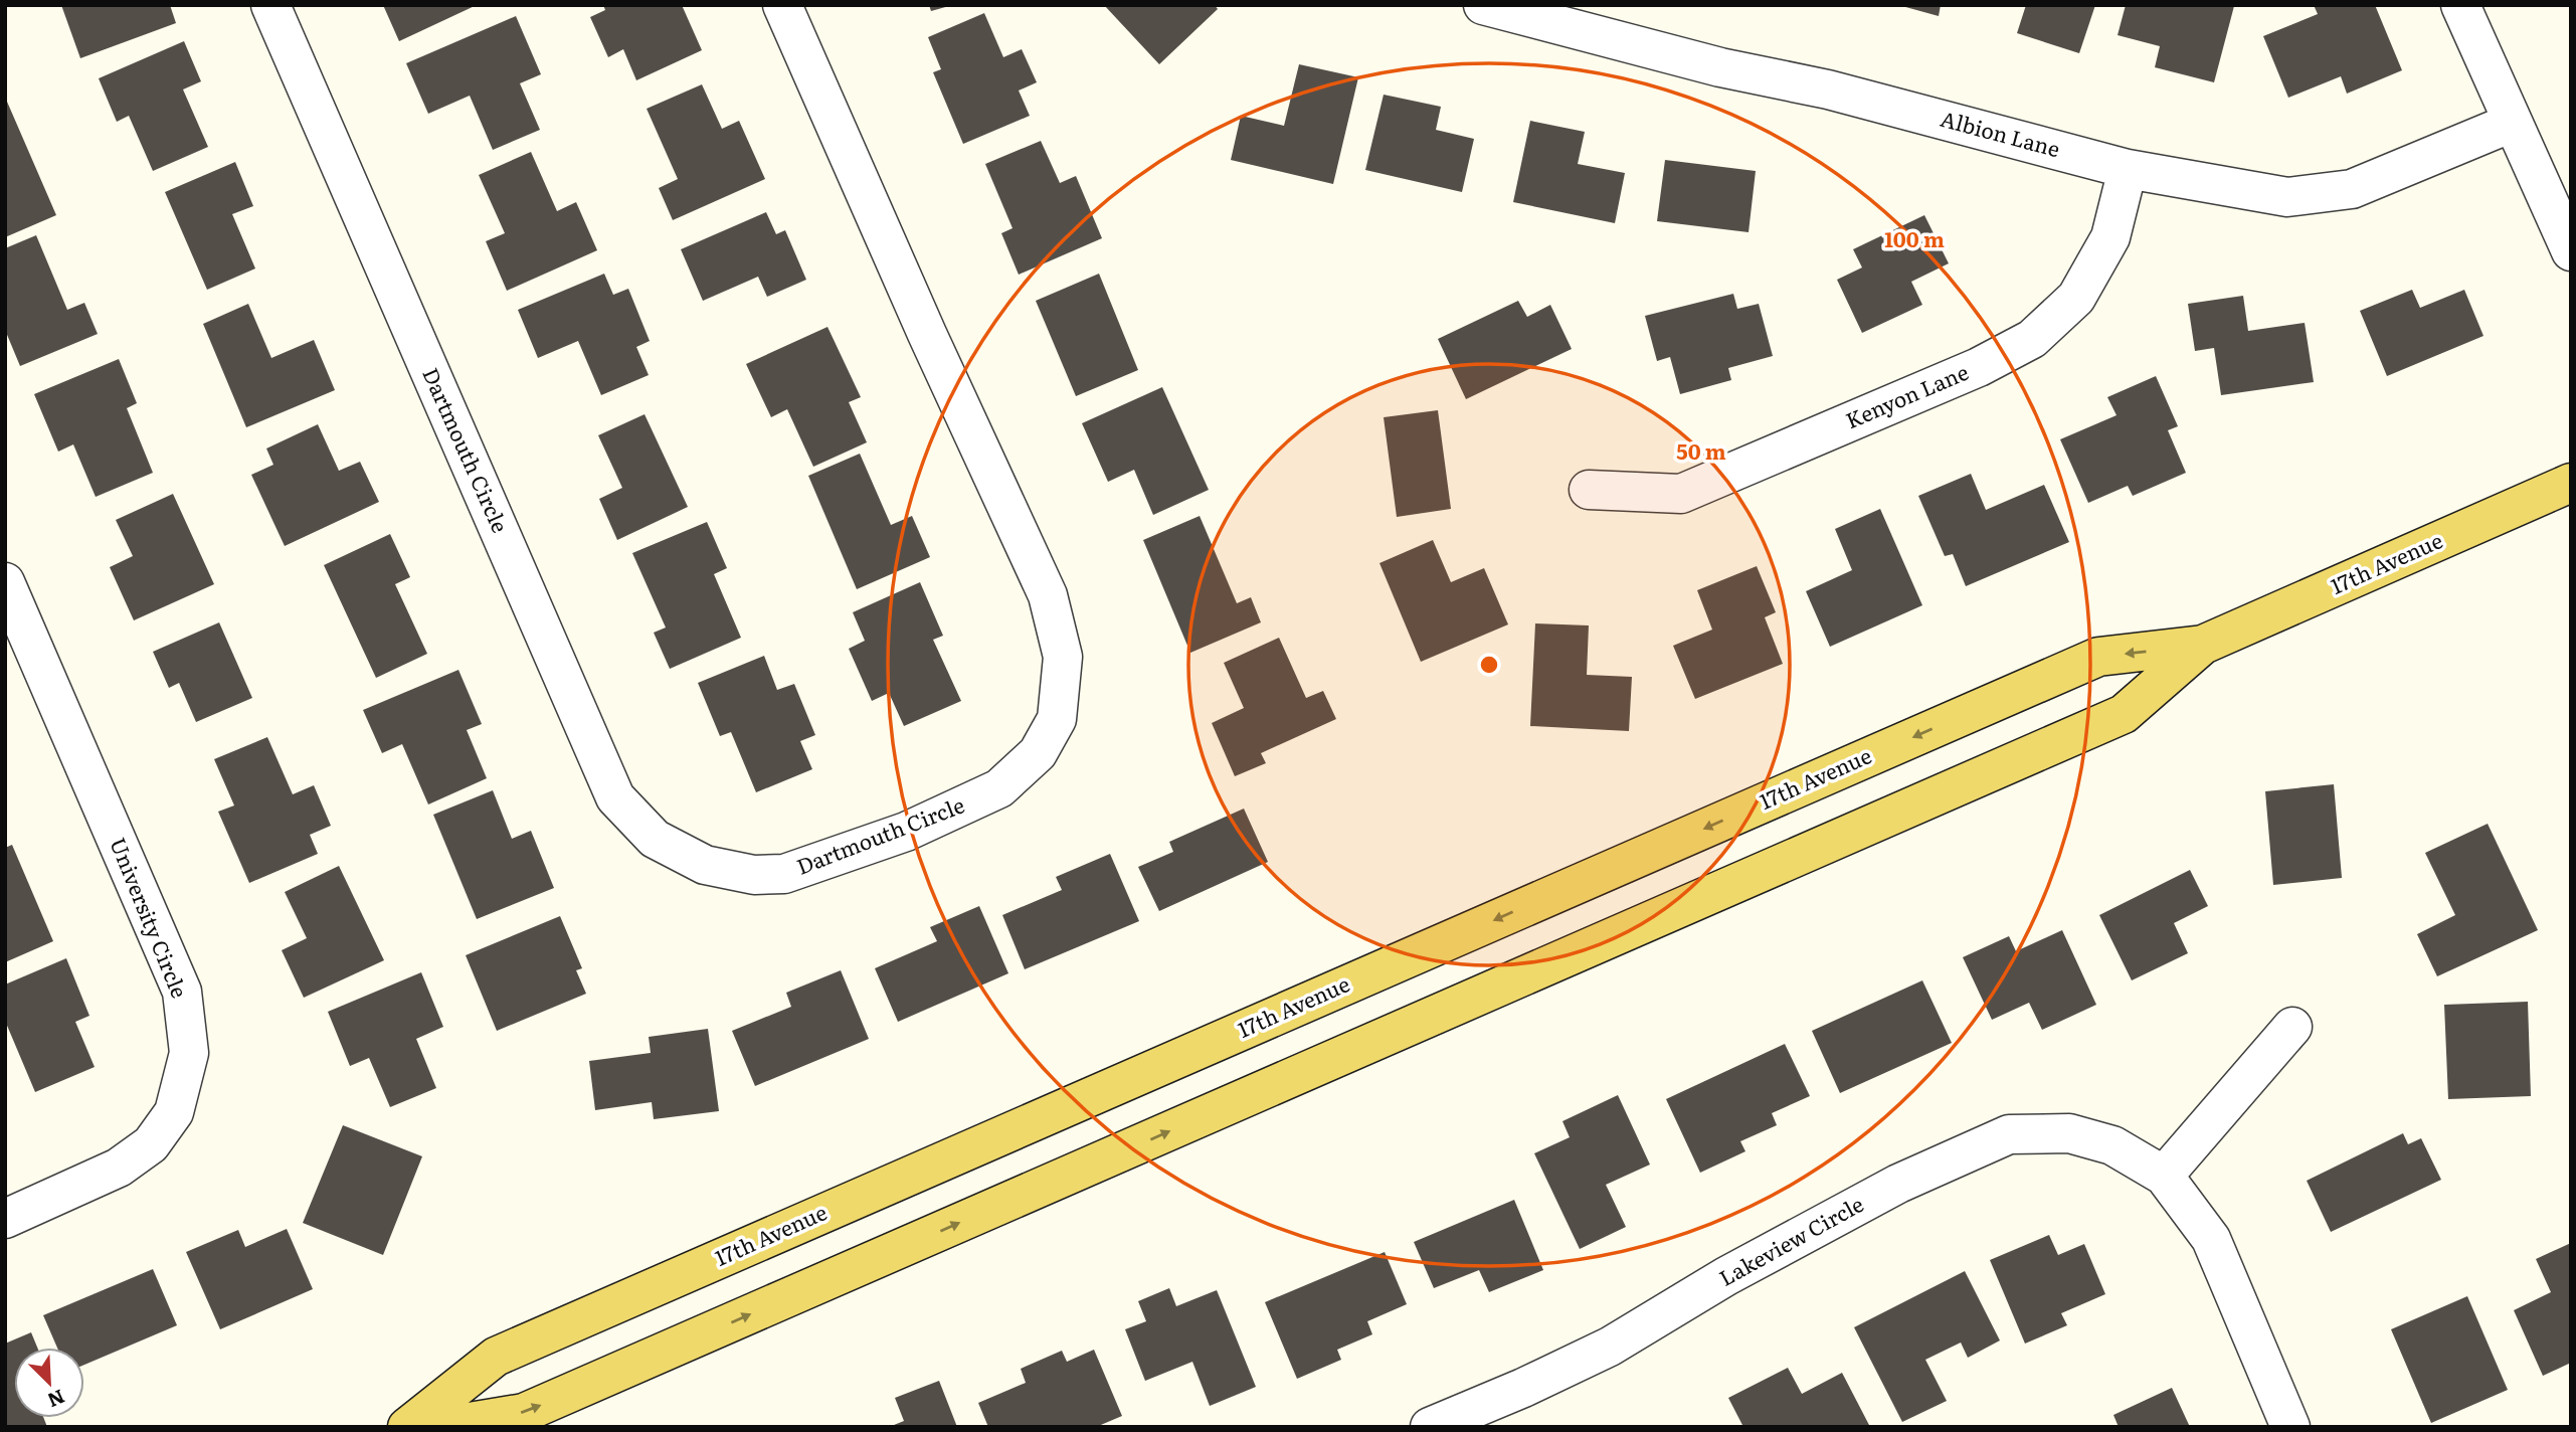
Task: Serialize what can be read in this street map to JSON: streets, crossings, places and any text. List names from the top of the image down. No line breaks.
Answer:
{"streets":{"main road":["17th Avenue"],"street":["Albion Lane","Kenyon Lane","Dartmouth Circle","University Circle","Lakeview Circle"]},"crossings":[["Albion Lane","Kenyon Lane"]],"north":"bottom right","rings":["100 m","50 m"]}
